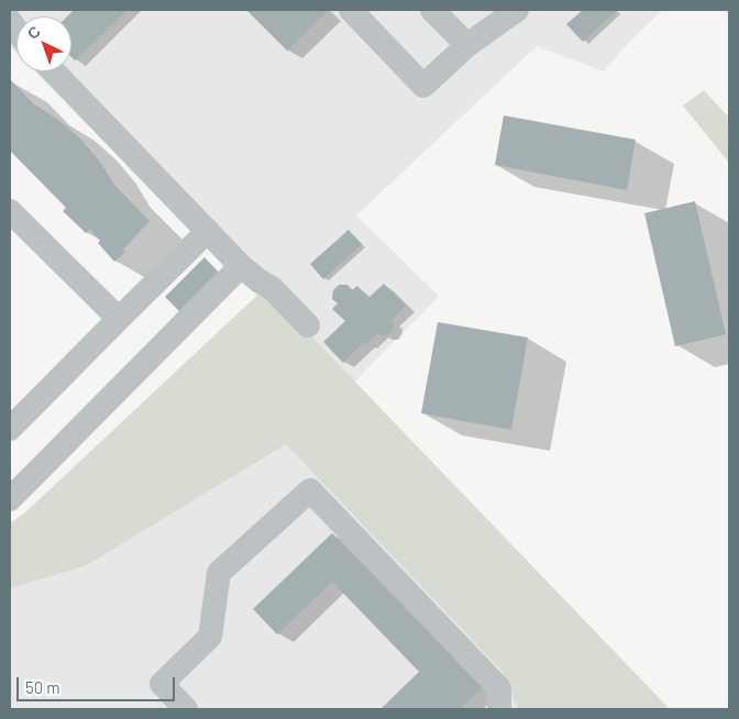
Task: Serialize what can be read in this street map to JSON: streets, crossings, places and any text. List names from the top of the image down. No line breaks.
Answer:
{"scale_bar":"50 m","north":"top left"}
